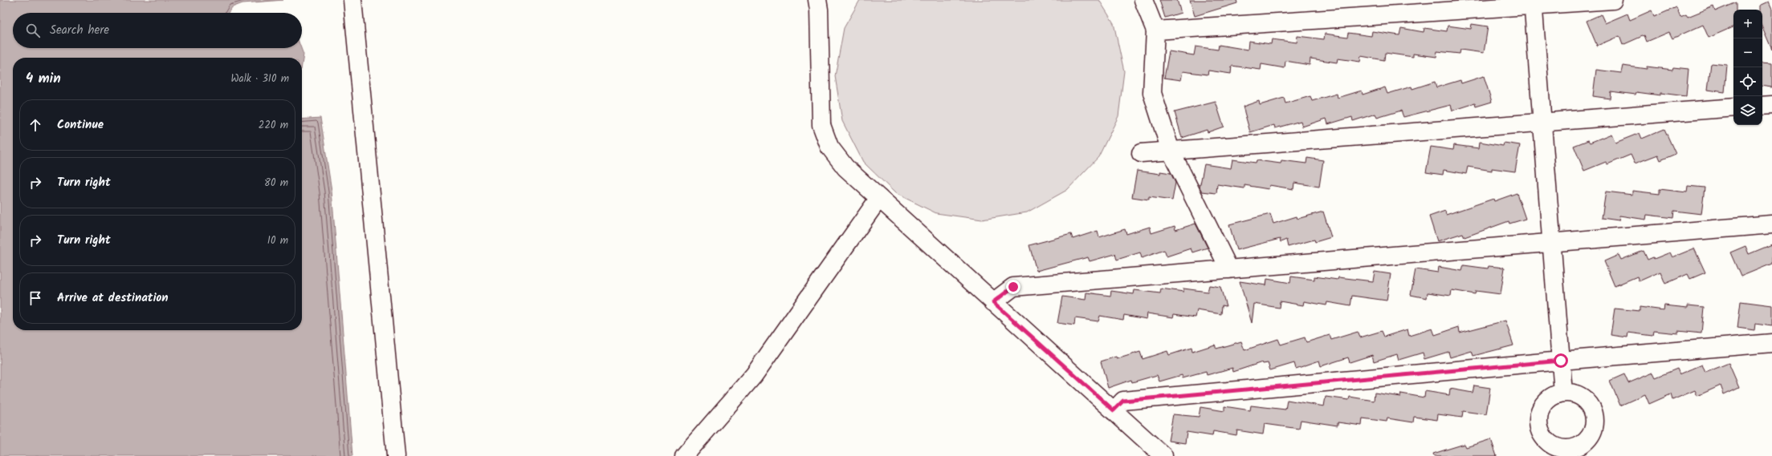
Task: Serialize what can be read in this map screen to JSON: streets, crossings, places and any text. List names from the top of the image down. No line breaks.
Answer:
{"page":{"map_buttons":["+","−"],"search":"Search here","heading":["4 min","Walk · 310 m"],"list":[["Continue","220 m"],["Turn right","80 m"],["Turn right","10 m"],"Arrive at destination"]}}
